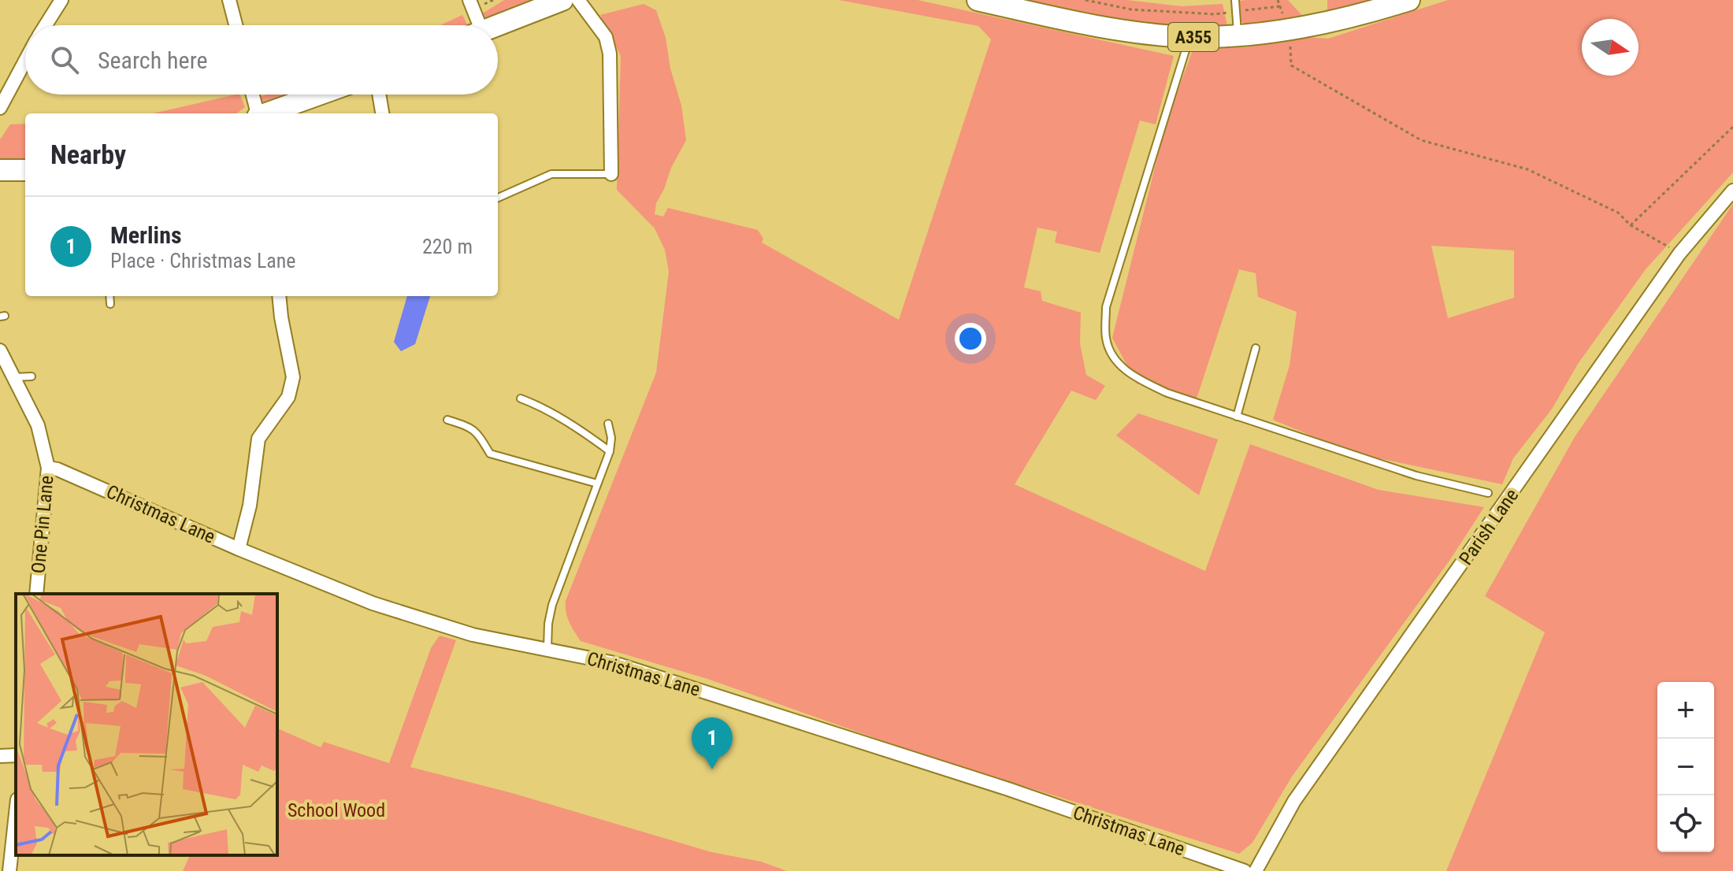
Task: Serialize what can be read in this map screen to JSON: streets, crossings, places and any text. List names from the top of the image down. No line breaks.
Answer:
{"streets":{"main road":["A355"],"street":["Christmas Lane","One Pin Lane","Parish Lane"]},"crossings":[["Christmas Lane","One Pin Lane"]],"parks":["School Wood"],"north":"right","page":{"search":"Search here","heading":"Nearby","list":[{"mark":"1","name":"Merlins","note":"Place · Christmas Lane","value":"220 m"}],"map_buttons":["+","−"],"pins":"1"}}
